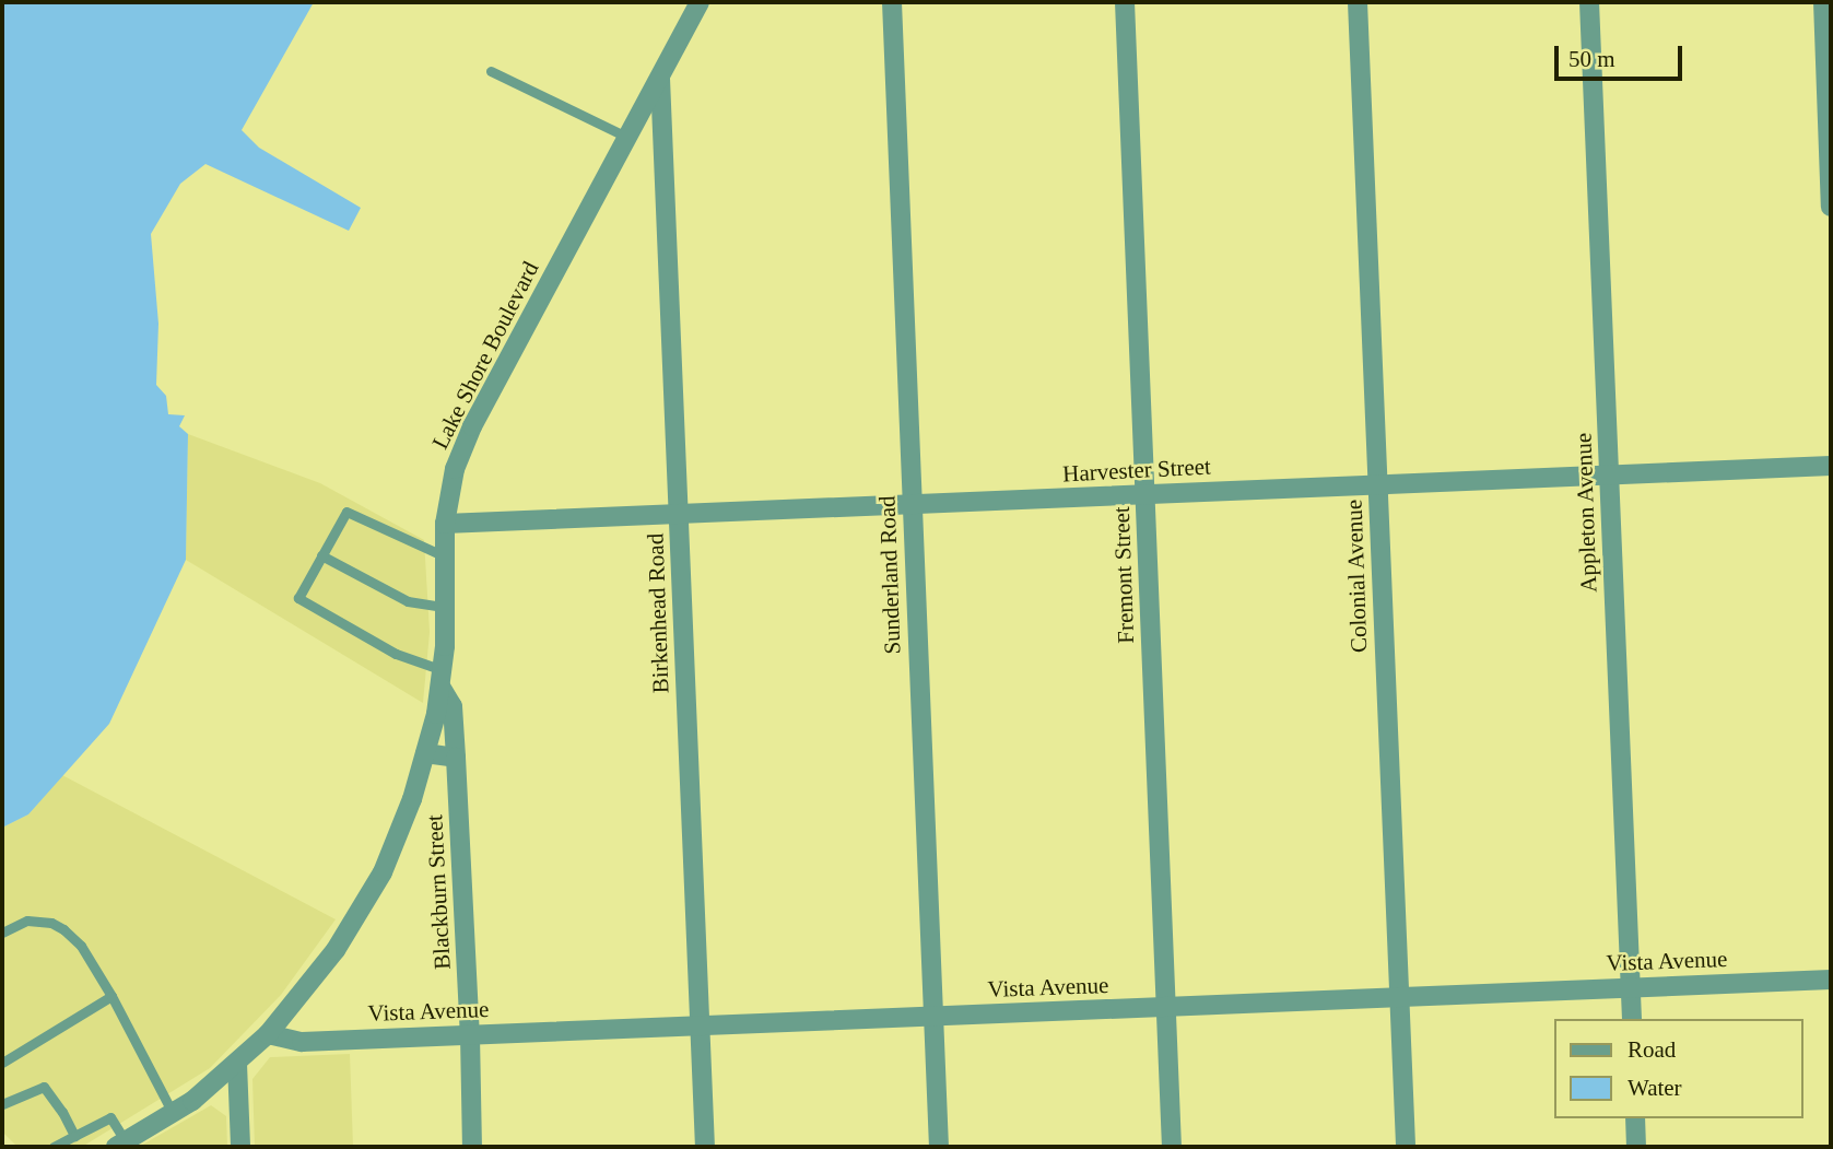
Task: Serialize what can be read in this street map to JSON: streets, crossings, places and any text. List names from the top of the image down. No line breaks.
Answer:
{"streets":{"street":["Lake Shore Boulevard","Harvester Street","Appleton Avenue","Sunderland Road","Fremont Street","Colonial Avenue","Birkenhead Road","Blackburn Street","Vista Avenue"]},"crossings":[["Lake Shore Boulevard","Harvester Street"],["Lake Shore Boulevard","Birkenhead Road"],["Lake Shore Boulevard","Blackburn Street"],["Lake Shore Boulevard","Vista Avenue"],["Harvester Street","Appleton Avenue"],["Harvester Street","Sunderland Road"],["Harvester Street","Fremont Street"],["Harvester Street","Colonial Avenue"],["Harvester Street","Birkenhead Road"],["Appleton Avenue","Vista Avenue"],["Sunderland Road","Vista Avenue"],["Fremont Street","Vista Avenue"],["Colonial Avenue","Vista Avenue"],["Birkenhead Road","Vista Avenue"],["Blackburn Street","Vista Avenue"]],"legend":["Road","Water"],"scale_bar":"50 m"}
